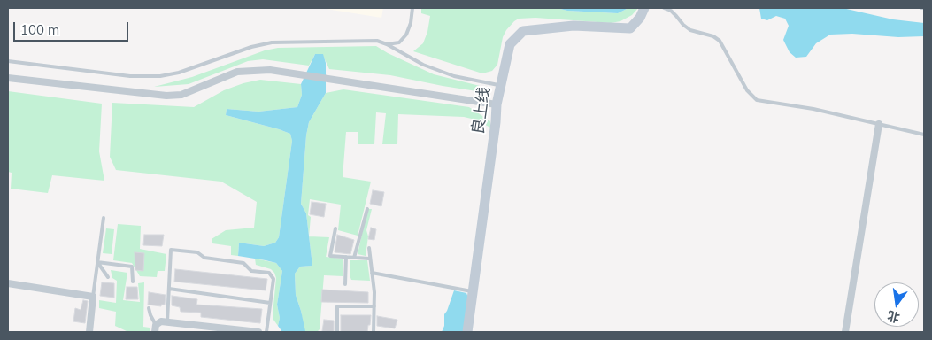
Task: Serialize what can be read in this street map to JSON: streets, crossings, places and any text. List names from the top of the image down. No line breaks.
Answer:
{"streets":{"street":["良上线"]},"scale_bar":"100 m","north":"bottom"}
